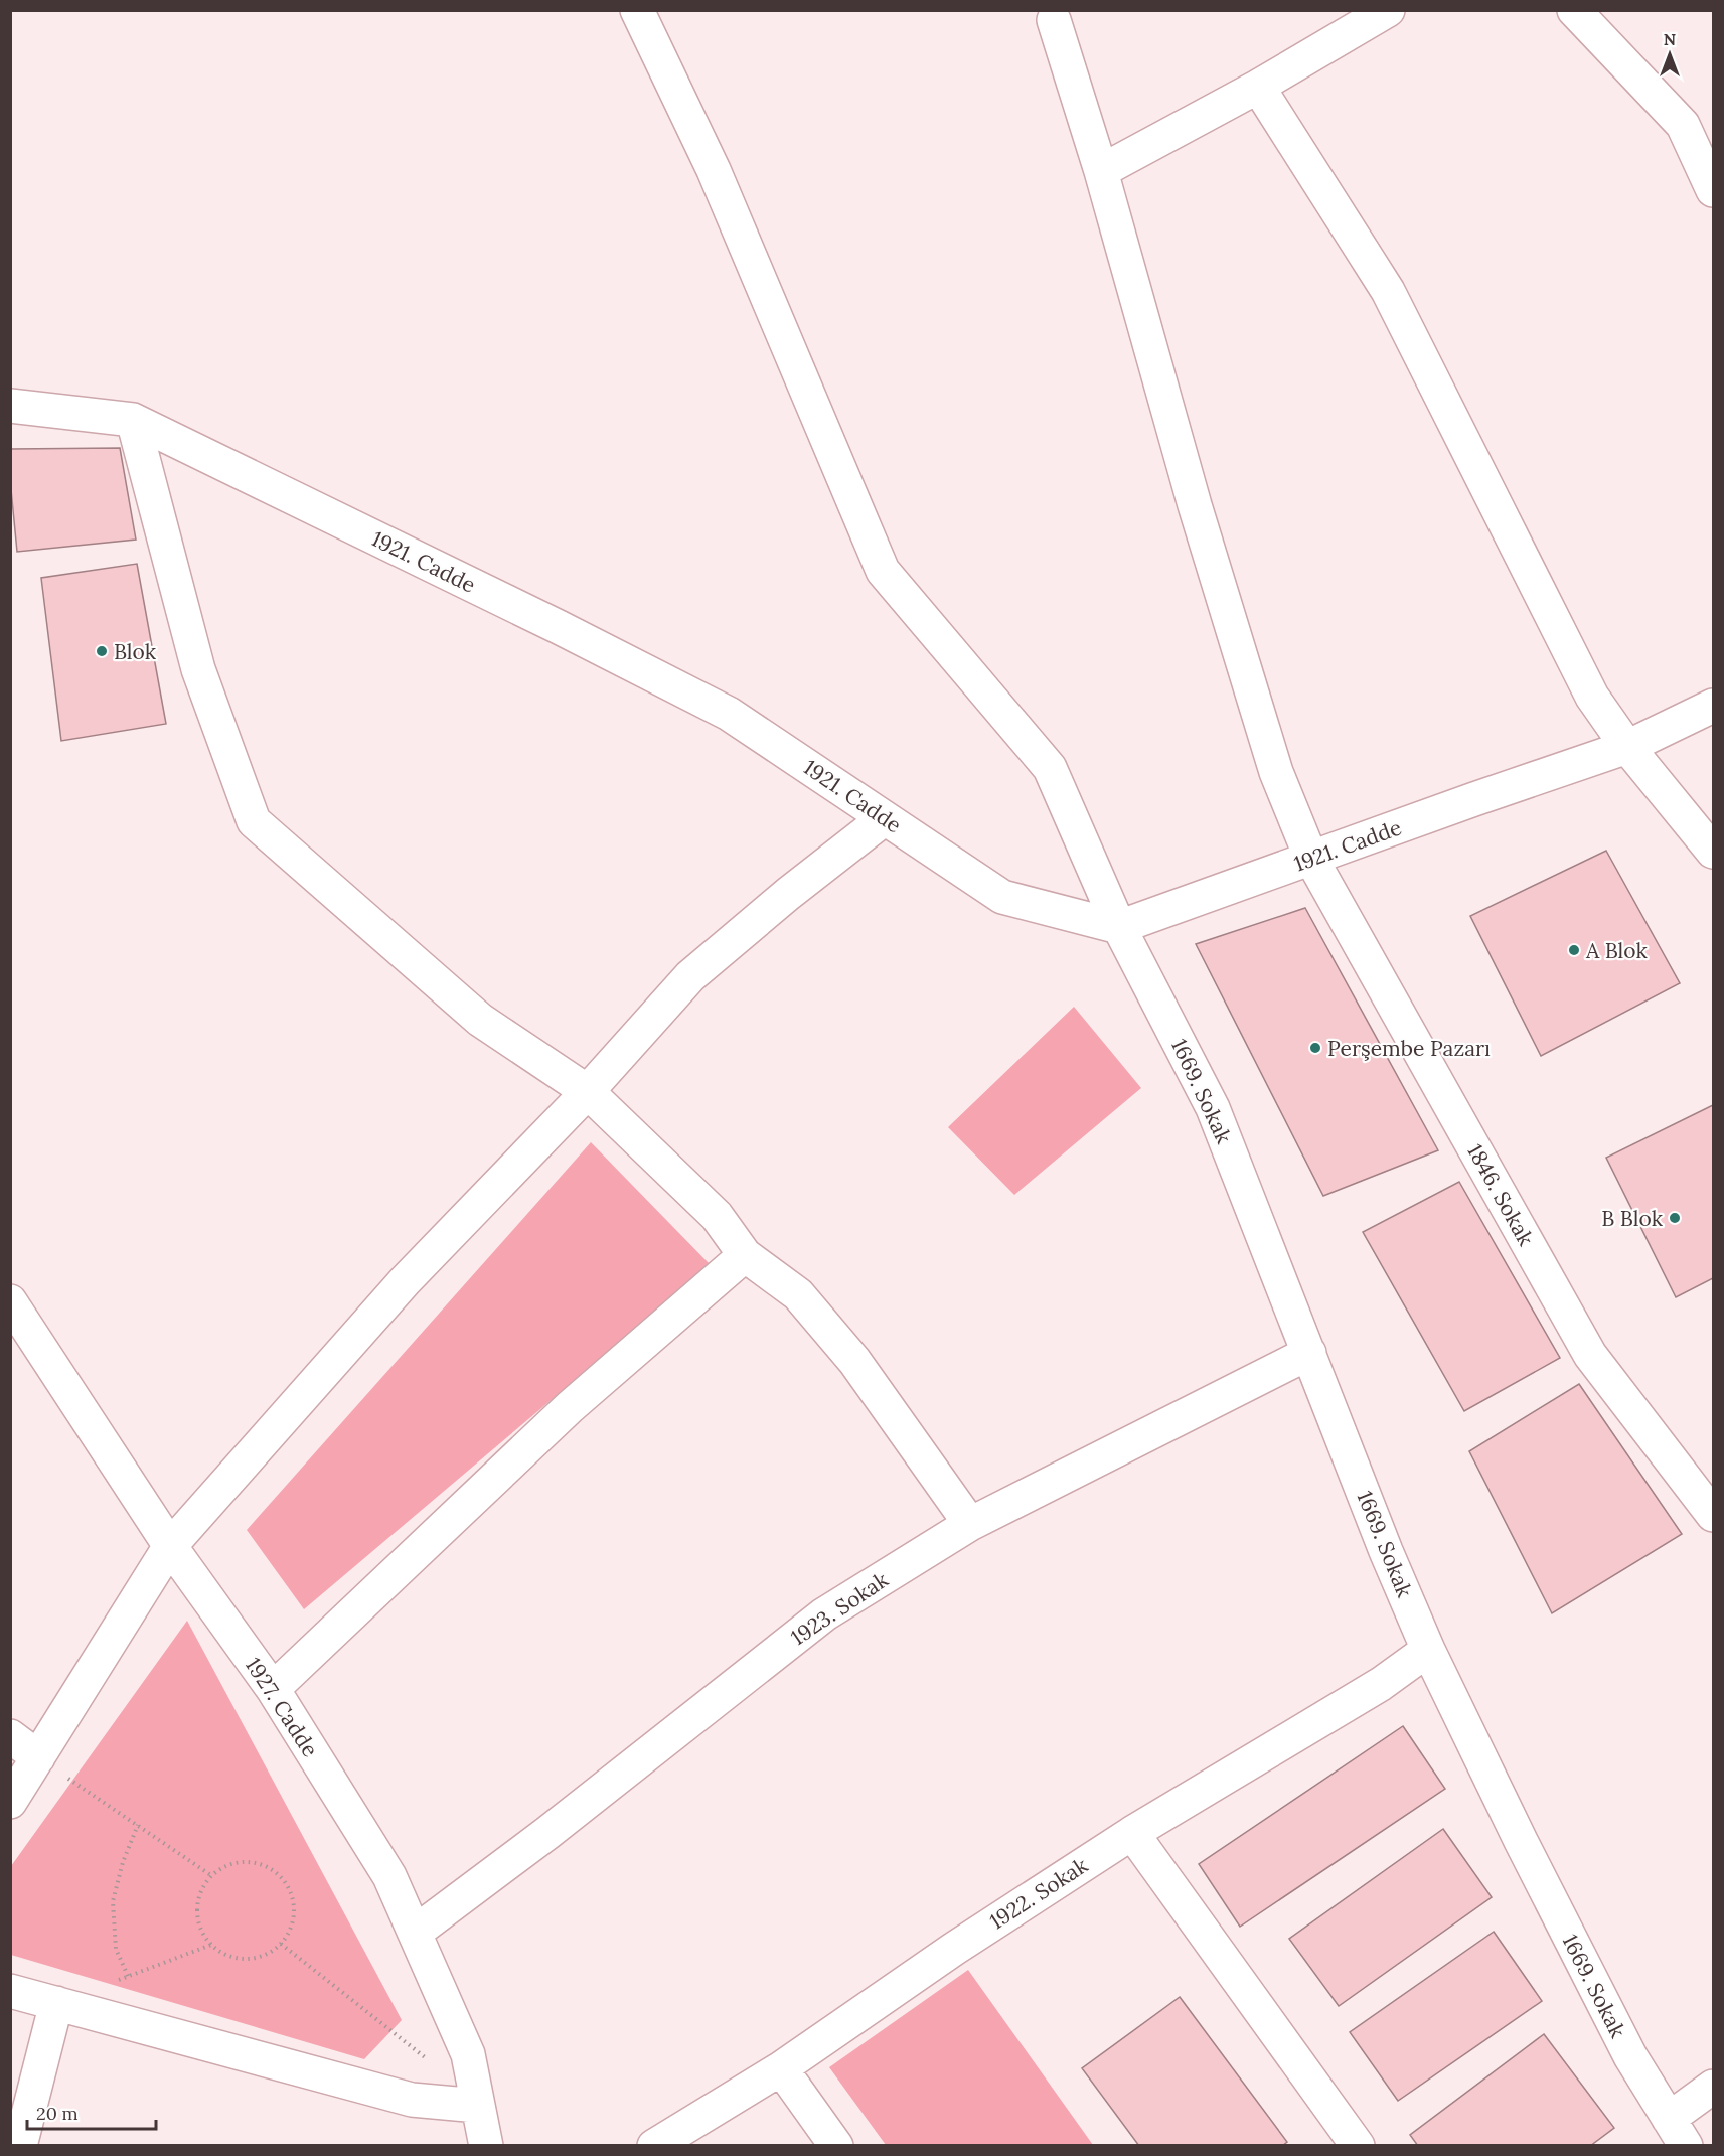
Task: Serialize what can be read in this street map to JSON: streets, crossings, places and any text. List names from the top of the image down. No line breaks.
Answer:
{"streets":{"street":["1921. Cadde","1669. Sokak","1846. Sokak","1923. Sokak","1927. Cadde","1922. Sokak"]},"crossings":[["1921. Cadde","1669. Sokak"],["1921. Cadde","1846. Sokak"],["1669. Sokak","1923. Sokak"],["1669. Sokak","1922. Sokak"],["1923. Sokak","1927. Cadde"]],"places":["Blok","A Blok","Perşembe Pazarı","B Blok"],"scale_bar":"20 m","north":"top"}
